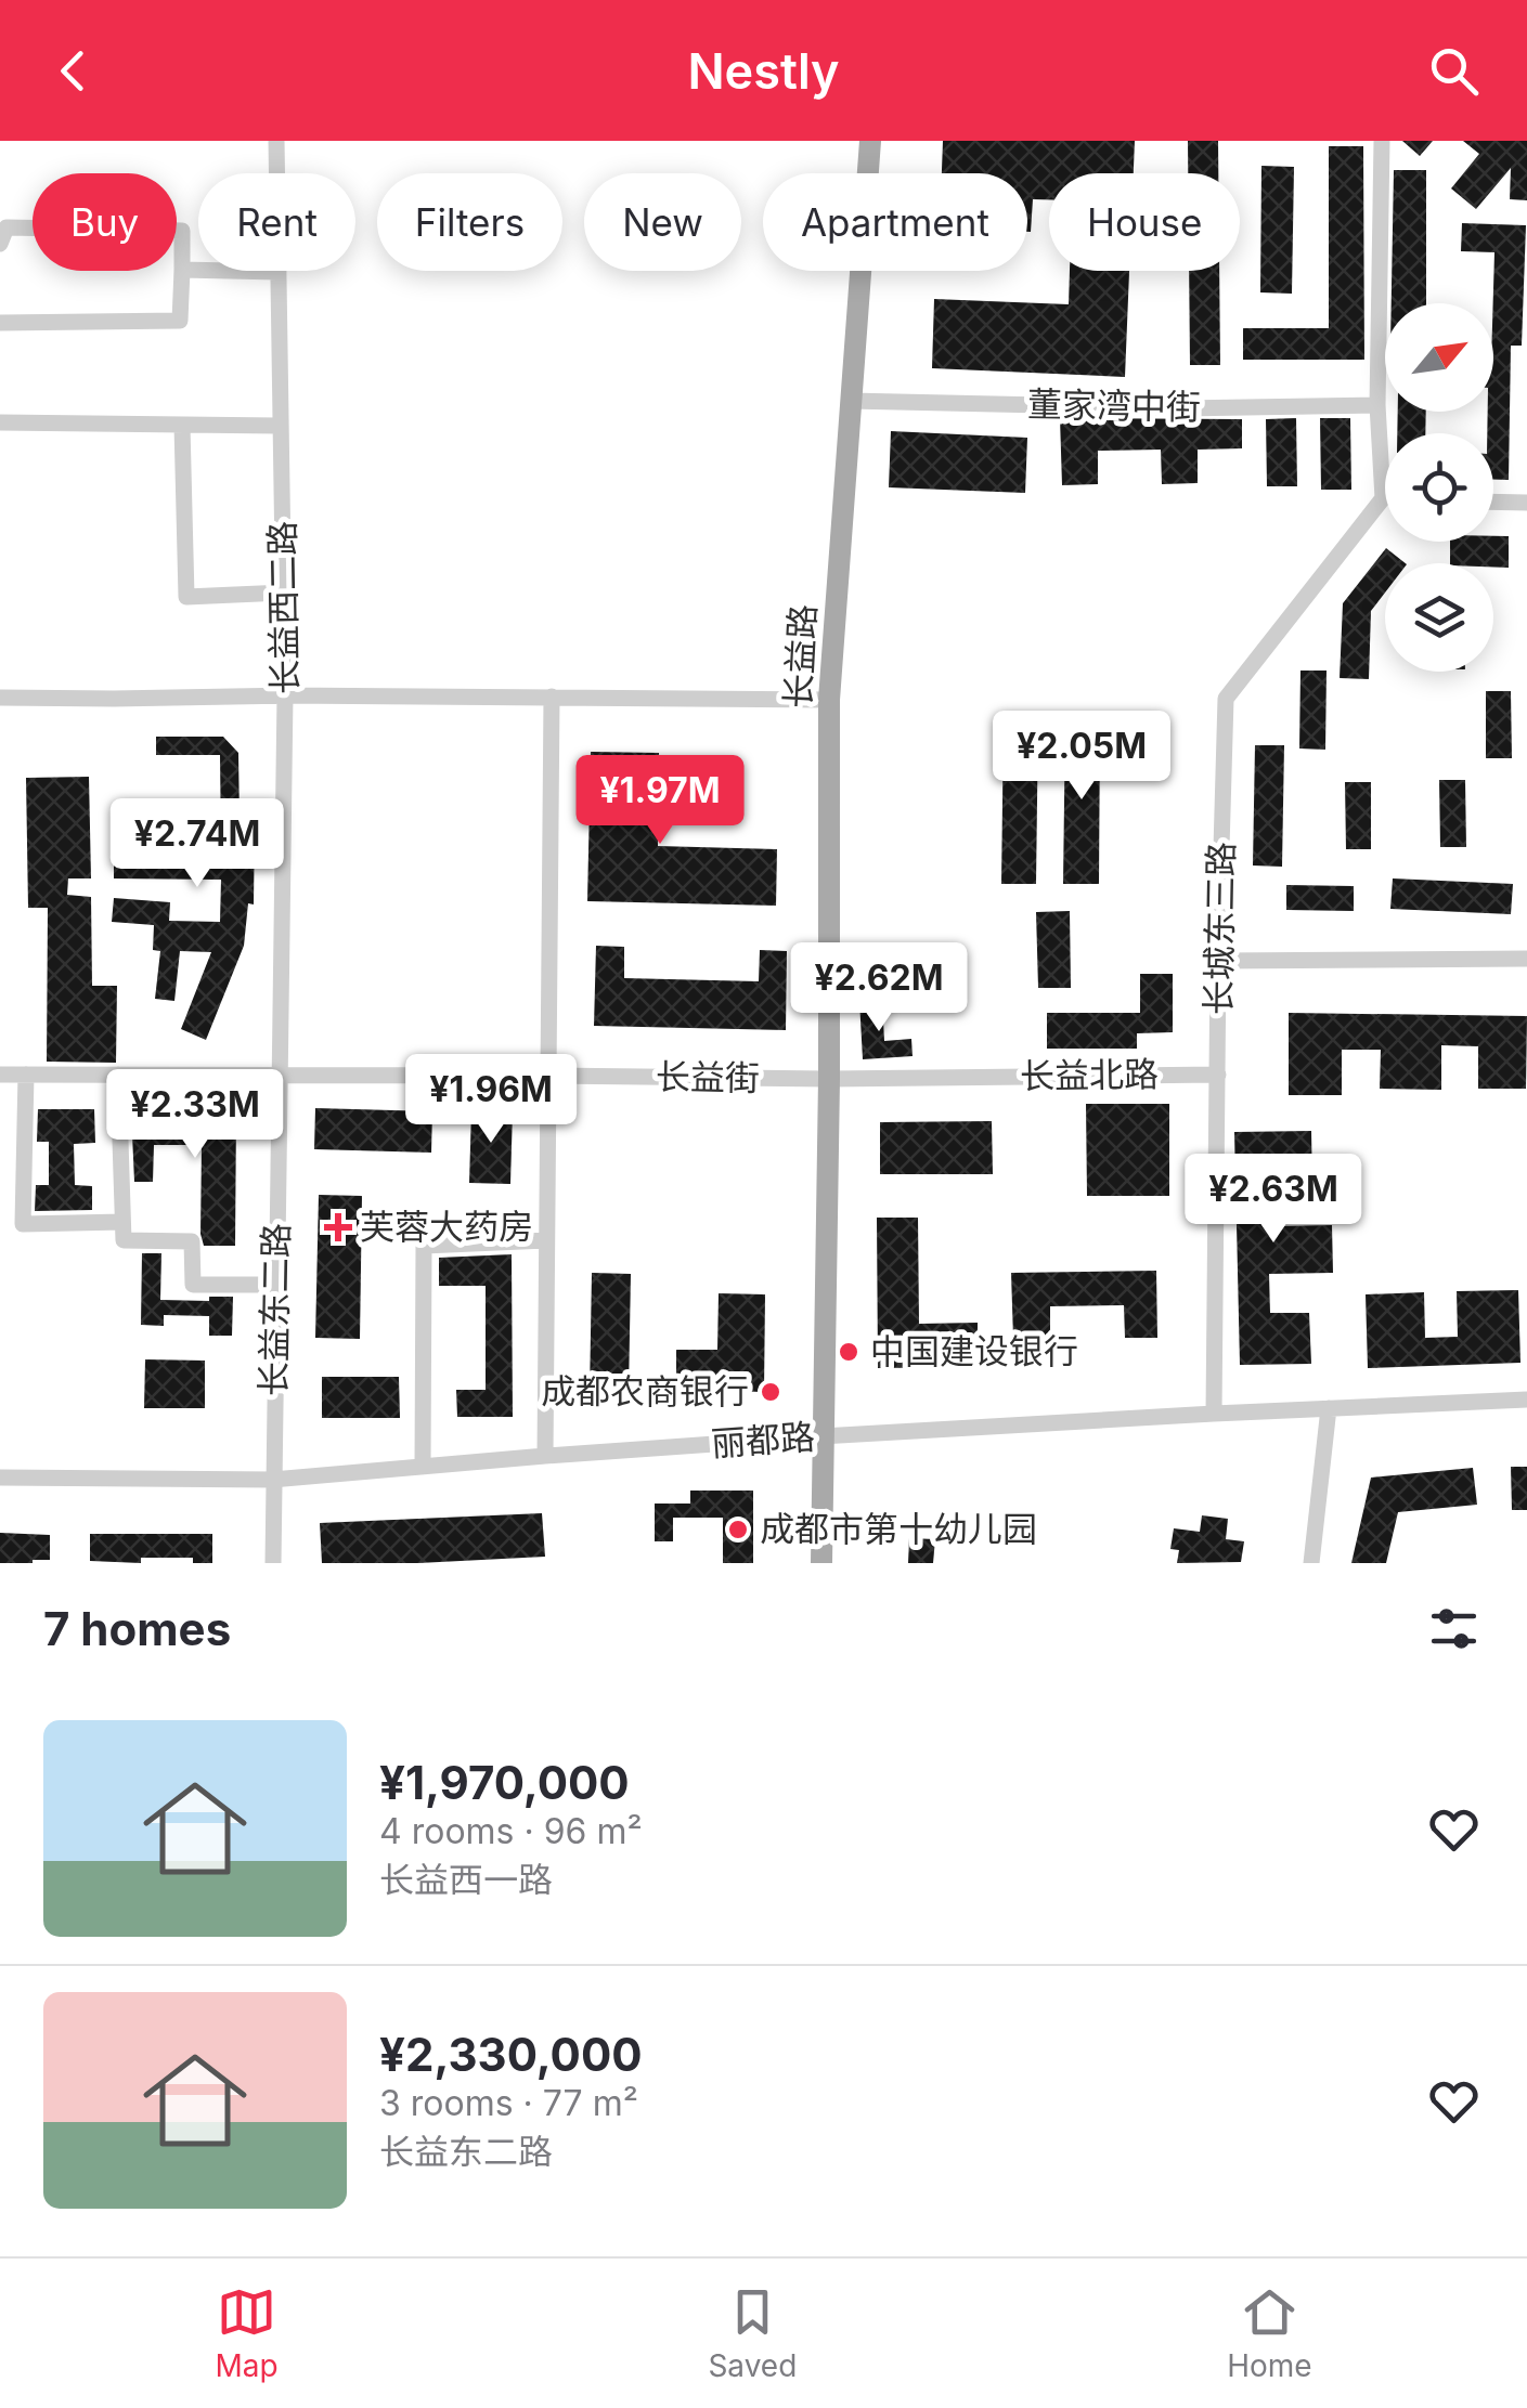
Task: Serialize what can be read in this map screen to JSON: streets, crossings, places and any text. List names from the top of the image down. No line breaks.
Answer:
{"streets":{"main road":["长益路"],"street":["董家湾中街","长益西二路","长城东三路","长益北路","长益街","长益东二路","丽都路"]},"crossings":[["董家湾中街","长益路"],["长益西二路","长益街"],["长益西二路","长益东二路"],["长益路","长益北路"],["长益路","长益街"],["长益路","丽都路"],["长城东三路","长益北路"],["长城东三路","丽都路"],["长益北路","长益街"],["长益街","长益东二路"],["长益东二路","丽都路"]],"places":{"health":["芙蓉大药房"],"other":["中国建设银行","成都农商银行","成都市第十幼儿园"]},"north":"top right","page":{"header":"Nestly","chip":["Buy","Rent","Filters","New","Apartment","House"],"price":["¥2.05M","¥1.97M","¥2.74M","¥2.62M","¥1.96M","¥2.33M","¥2.63M"],"heading":"7 homes","list":[{"name":"¥1,970,000","note":"4 rooms · 96 m² · 长益西一路"},{"name":"¥2,330,000","note":"3 rooms · 77 m² · 长益东二路"}],"tabs":["Map","Saved","Home"]}}
